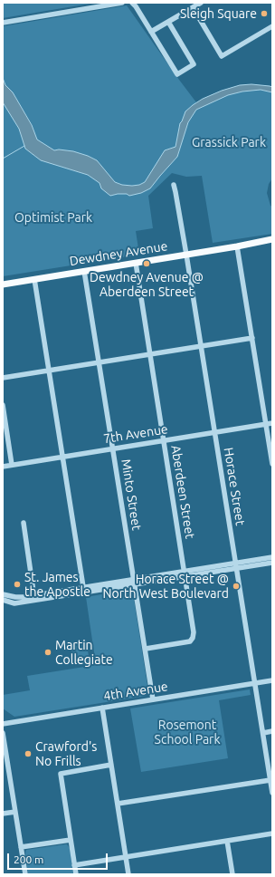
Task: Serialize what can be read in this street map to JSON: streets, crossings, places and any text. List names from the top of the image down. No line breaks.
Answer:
{"streets":{"main road":["Dewdney Avenue"],"street":["7th Avenue","Horace Street","Aberdeen Street","Minto Street","4th Avenue"]},"crossings":[["Dewdney Avenue","Horace Street"],["Dewdney Avenue","Aberdeen Street"],["Dewdney Avenue","Minto Street"],["7th Avenue","Horace Street"],["7th Avenue","Aberdeen Street"],["7th Avenue","Minto Street"],["Horace Street","4th Avenue"],["Aberdeen Street","Minto Street"],["Minto Street","4th Avenue"]],"parks":["Grassick Park","Optimist Park","Rosemont School Park"],"places":["Sleigh Square","Dewdney Avenue @ Aberdeen Street","St. James the Apostle","Horace Street @ North West Boulevard","Martin Collegiate","Crawford's No Frills"],"scale_bar":"200 m"}
